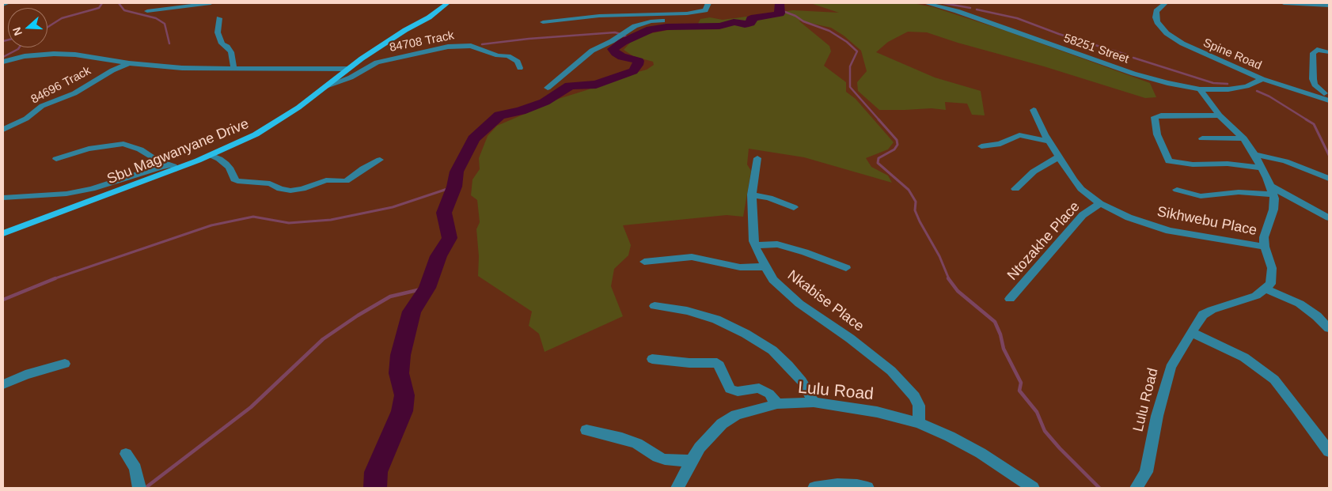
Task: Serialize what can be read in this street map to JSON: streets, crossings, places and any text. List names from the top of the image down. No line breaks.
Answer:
{"streets":{"main road":["Sbu Magwanyane Drive"],"street":["84708 Track","58251 Street","Spine Road","84696 Track","Sikhwebu Place","Ntozakhe Place","Nkabise Place","Lulu Road"]},"crossings":[["84708 Track","Sbu Magwanyane Drive"],["58251 Street","Spine Road"],["Sikhwebu Place","Ntozakhe Place"],["Nkabise Place","Lulu Road"]],"north":"left"}
